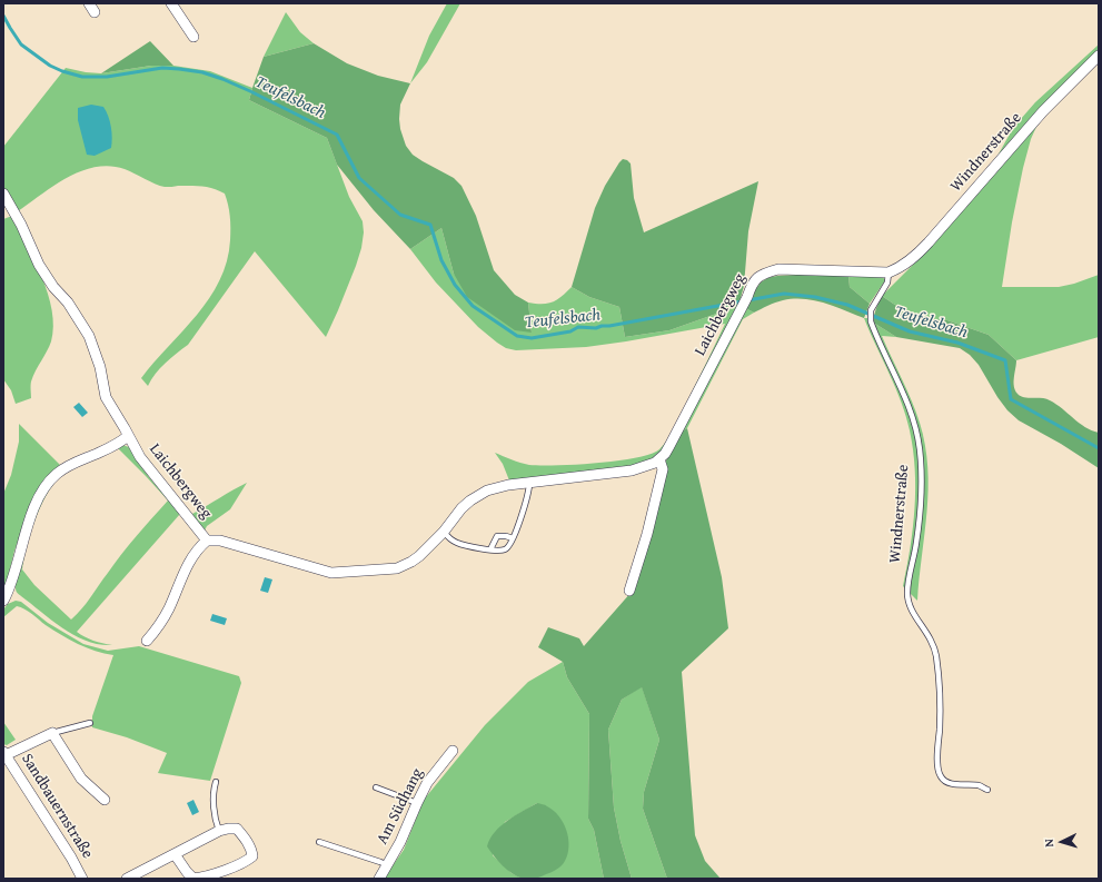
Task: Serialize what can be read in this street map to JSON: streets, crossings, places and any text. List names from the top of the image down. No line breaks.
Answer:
{"streets":{"street":["Windnerstraße","Laichbergweg","Sandbauernstraße","Am Südhang"]},"crossings":[["Windnerstraße","Laichbergweg"]],"water":["Teufelsbach"],"north":"left"}
